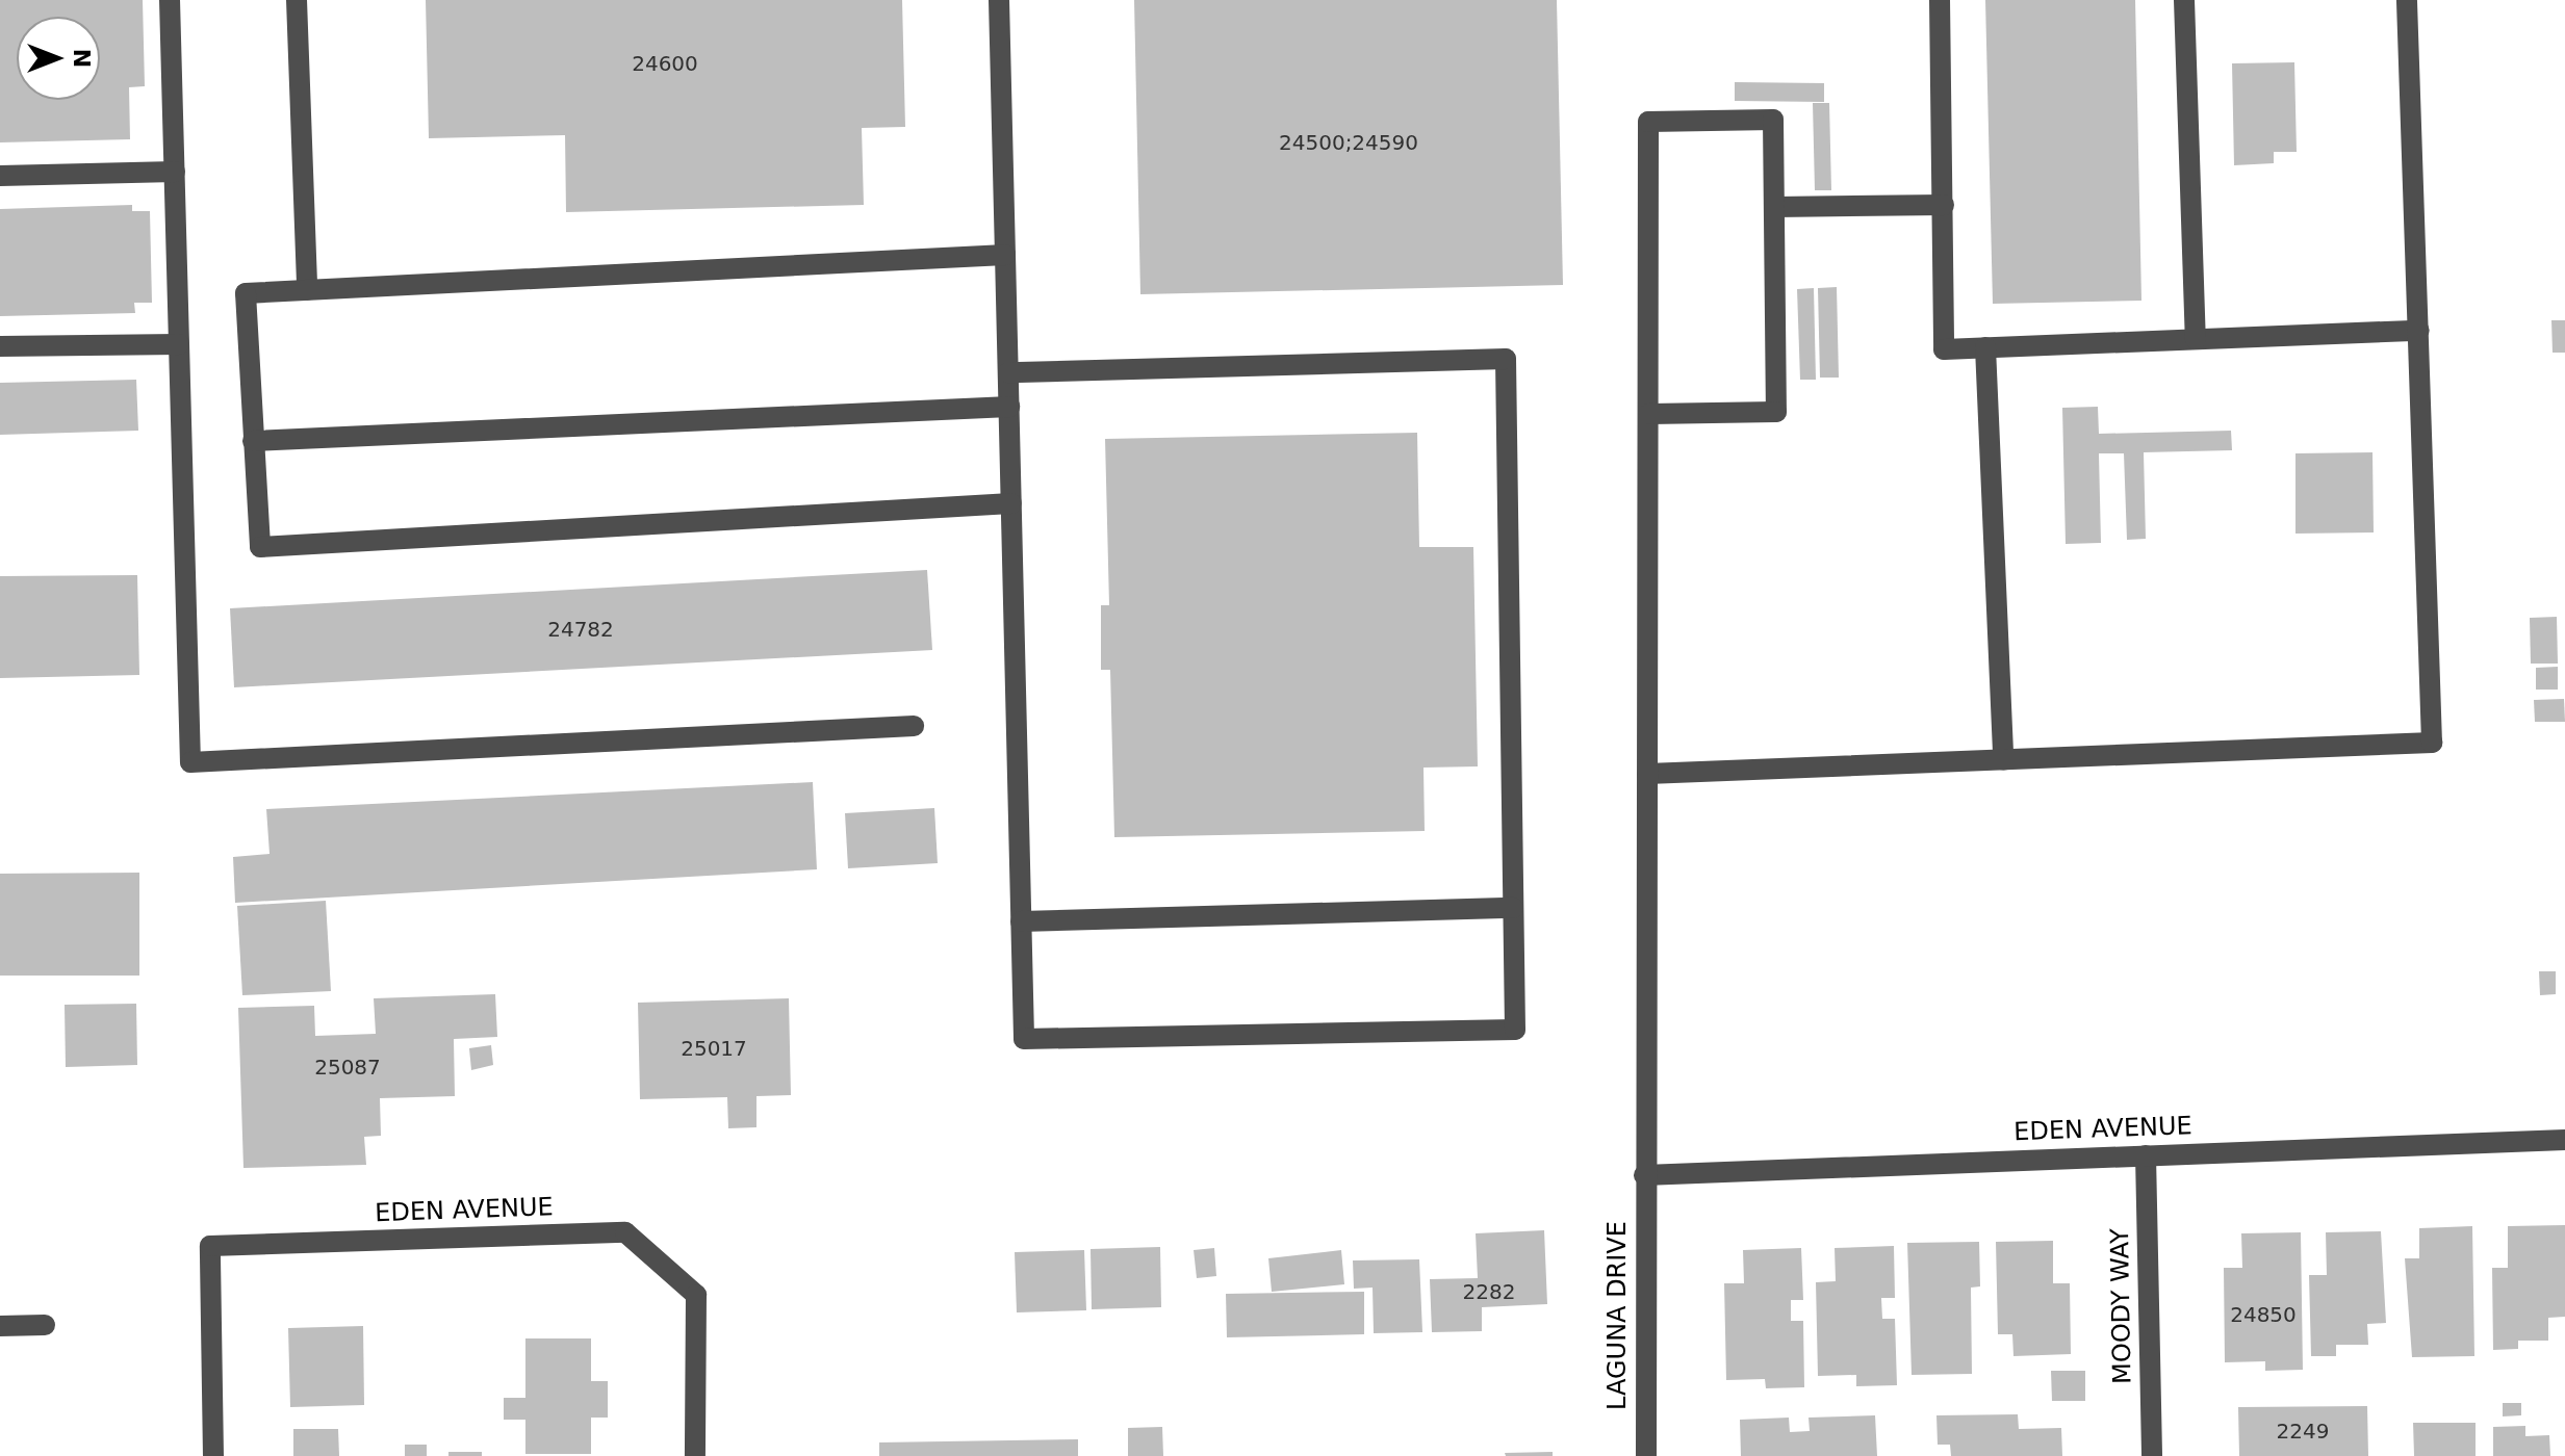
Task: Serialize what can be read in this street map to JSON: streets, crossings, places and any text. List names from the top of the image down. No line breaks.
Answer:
{"streets":{"street":["EDEN AVENUE","MOODY WAY","LAGUNA DRIVE"]},"crossings":[["EDEN AVENUE","MOODY WAY"],["EDEN AVENUE","LAGUNA DRIVE"]],"house_numbers":["24600","24500;24590","24782","25017","25087","2282","24850","2249"],"north":"right"}
